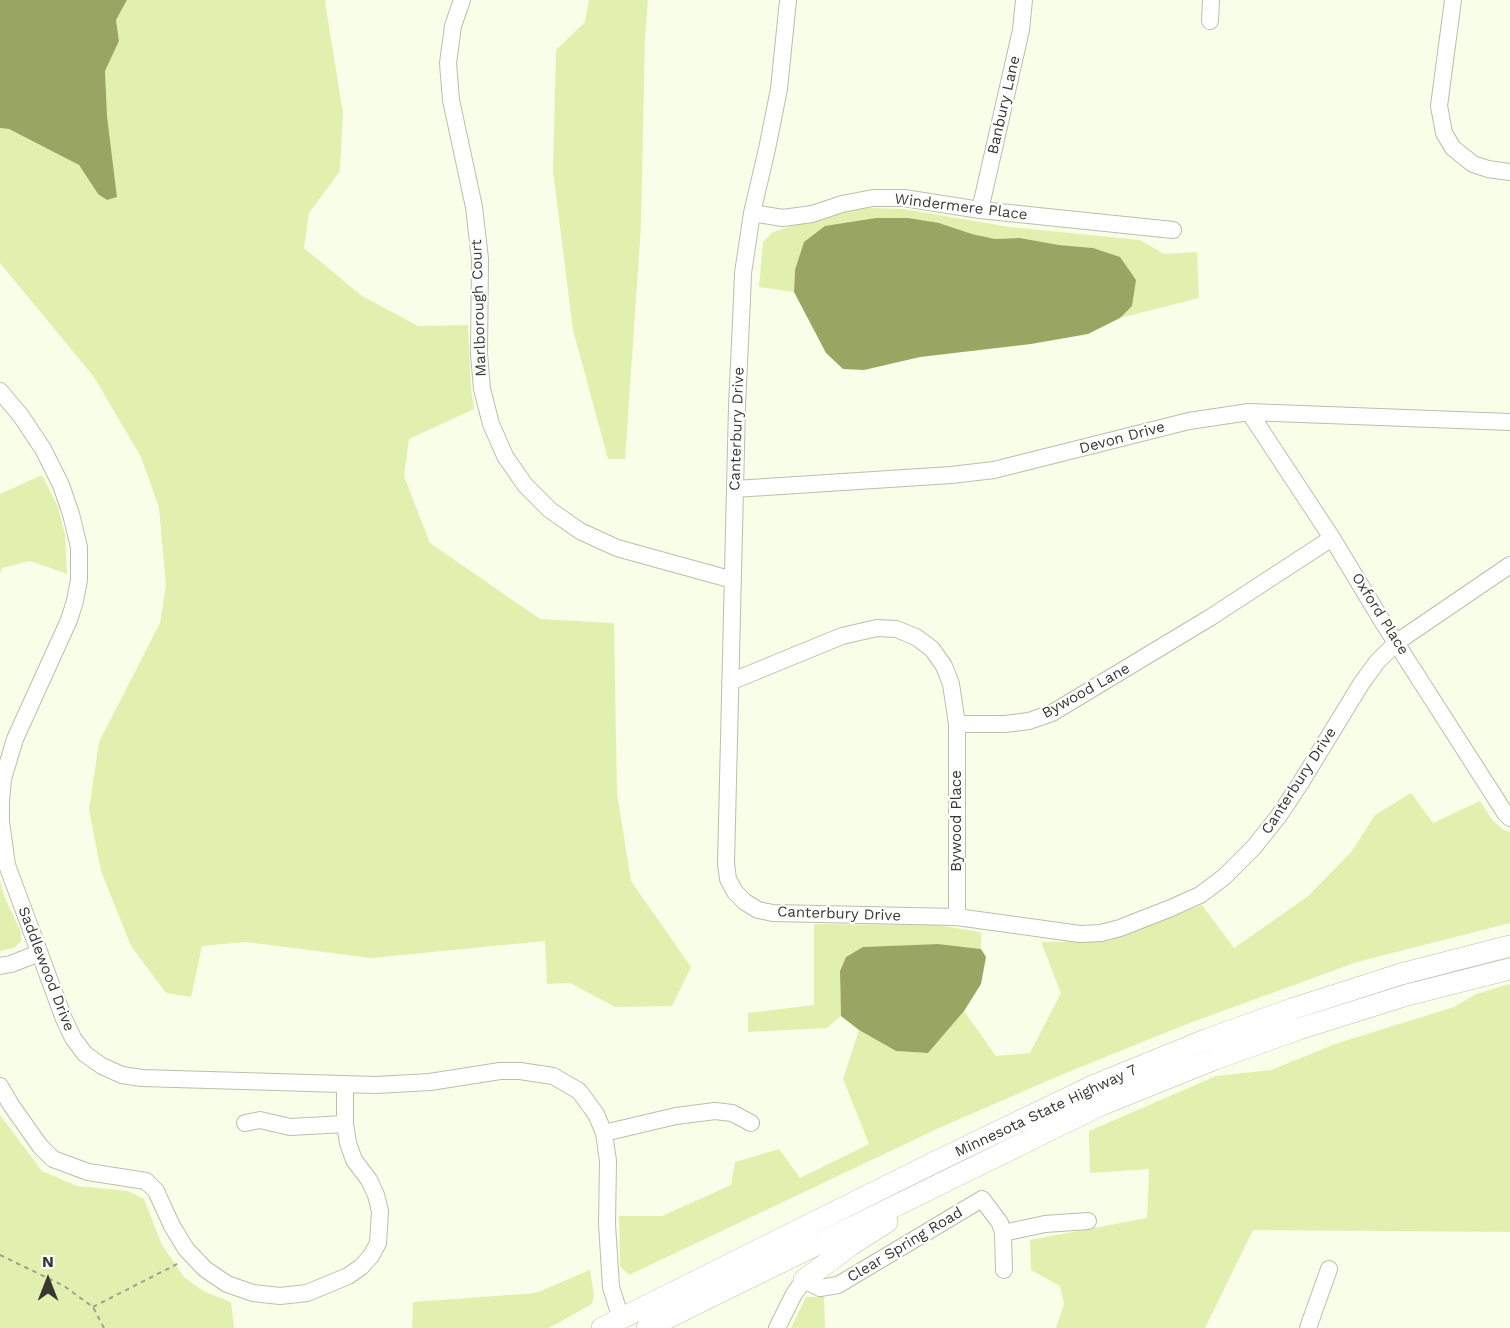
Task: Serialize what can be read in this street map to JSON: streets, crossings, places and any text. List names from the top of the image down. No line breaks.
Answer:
{"streets":{"main road":["Minnesota State Highway 7"],"street":["Banbury Lane","Windermere Place","Marlborough Court","Canterbury Drive","Devon Drive","Oxford Place","Bywood Lane","Bywood Place","Saddlewood Drive","Clear Spring Road"]},"crossings":[["Banbury Lane","Windermere Place"],["Windermere Place","Canterbury Drive"],["Marlborough Court","Canterbury Drive"],["Canterbury Drive","Devon Drive"],["Canterbury Drive","Oxford Place"],["Canterbury Drive","Bywood Place"],["Devon Drive","Oxford Place"],["Oxford Place","Bywood Lane"],["Bywood Lane","Bywood Place"],["Saddlewood Drive","Minnesota State Highway 7"]],"north":"top"}
